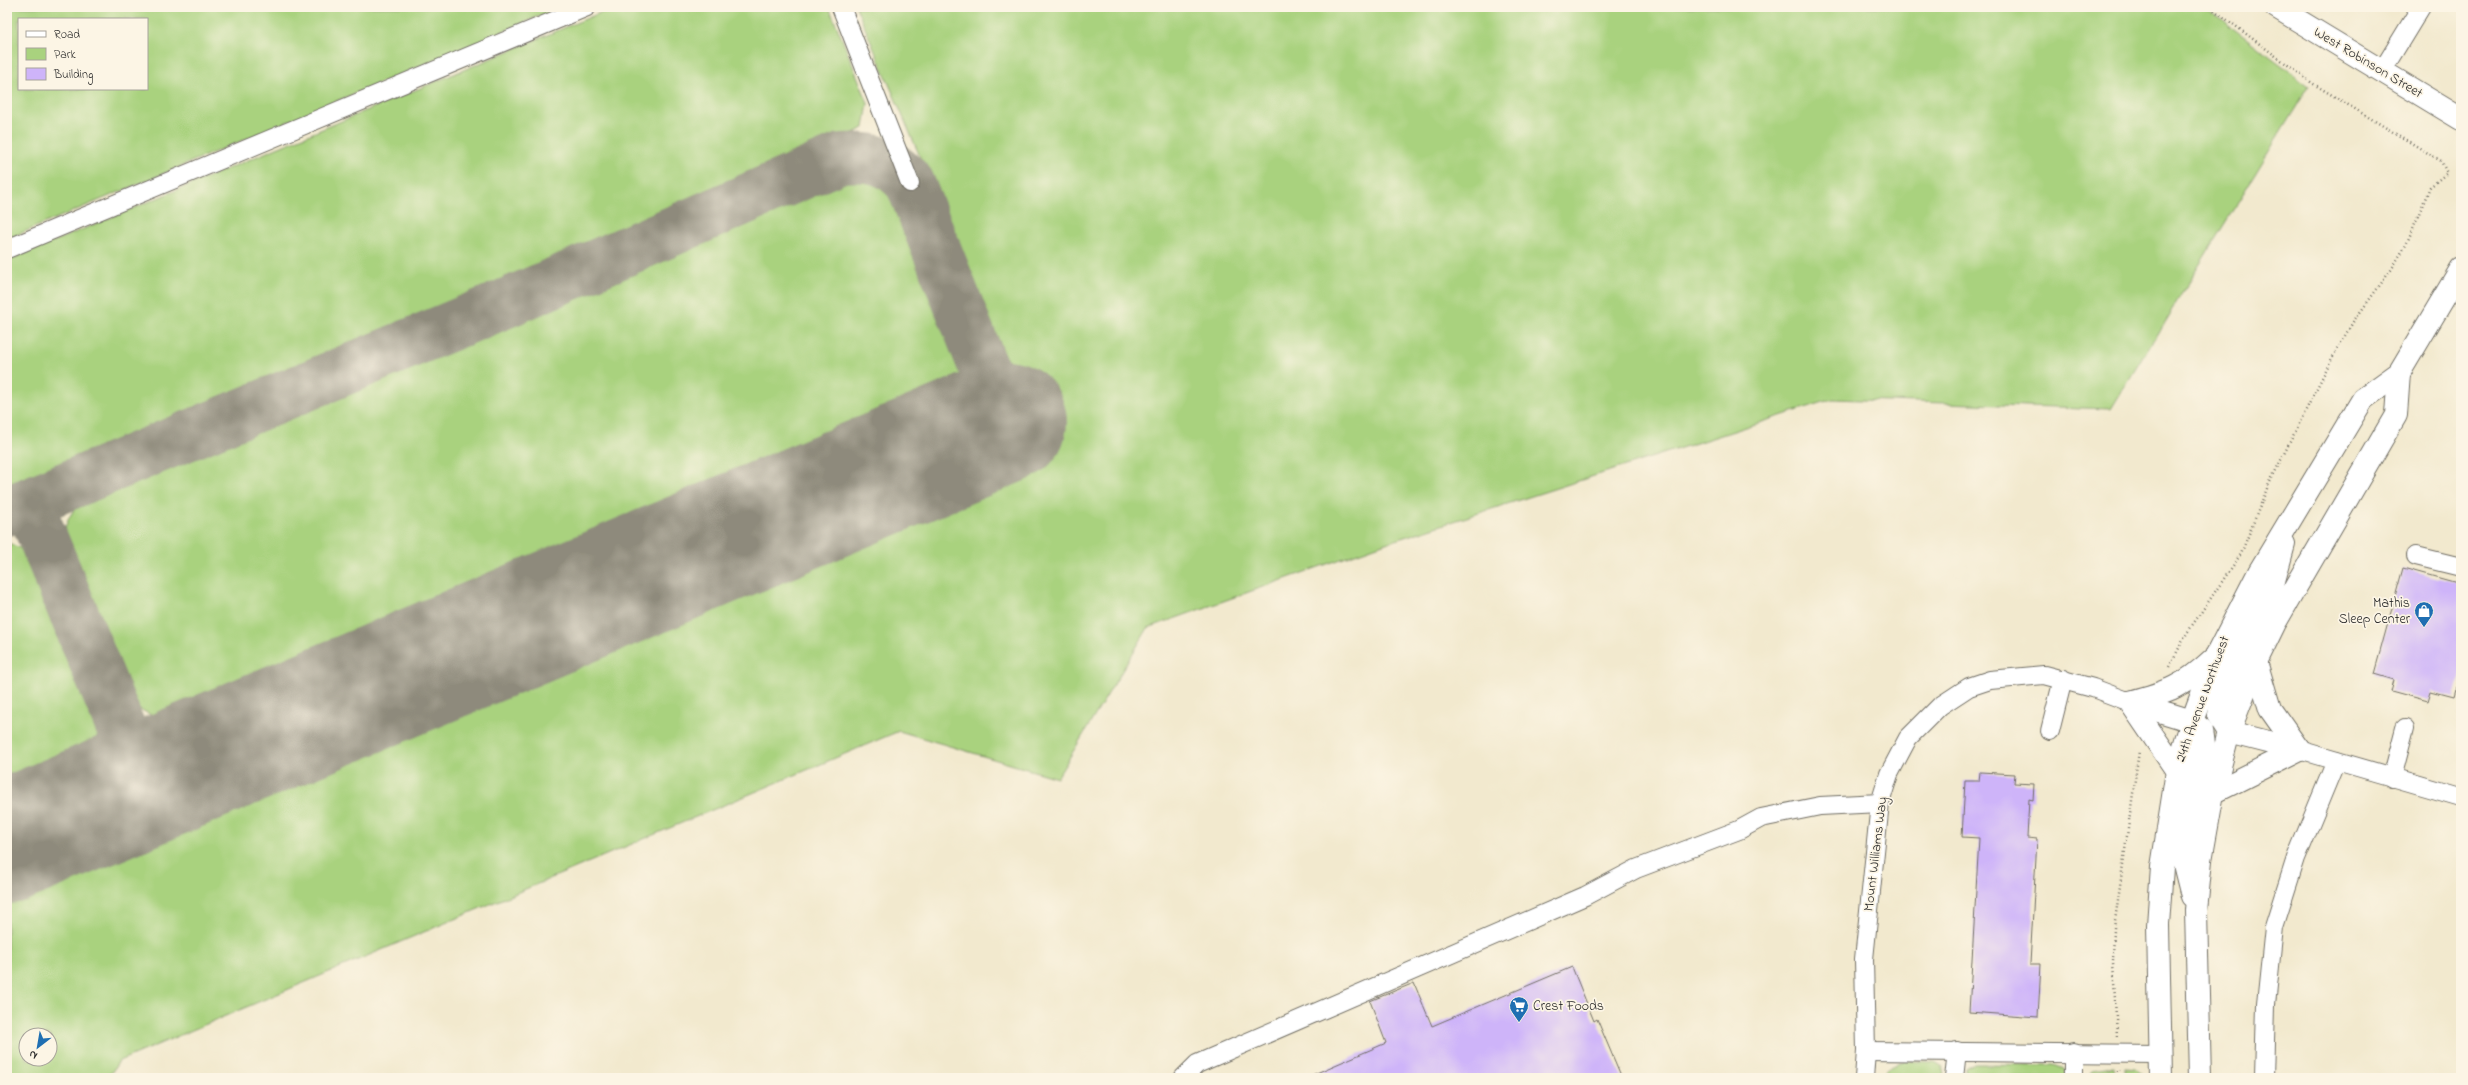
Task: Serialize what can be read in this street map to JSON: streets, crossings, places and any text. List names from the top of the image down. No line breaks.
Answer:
{"streets":{"main road":["West Robinson Street","24th Avenue Northwest"],"street":["Mount Williams Way"]},"places":{"shop":["Mathis Sleep Center"],"supermarket":["Crest Foods"]},"legend":["Road","Park","Building"],"north":"bottom left"}
